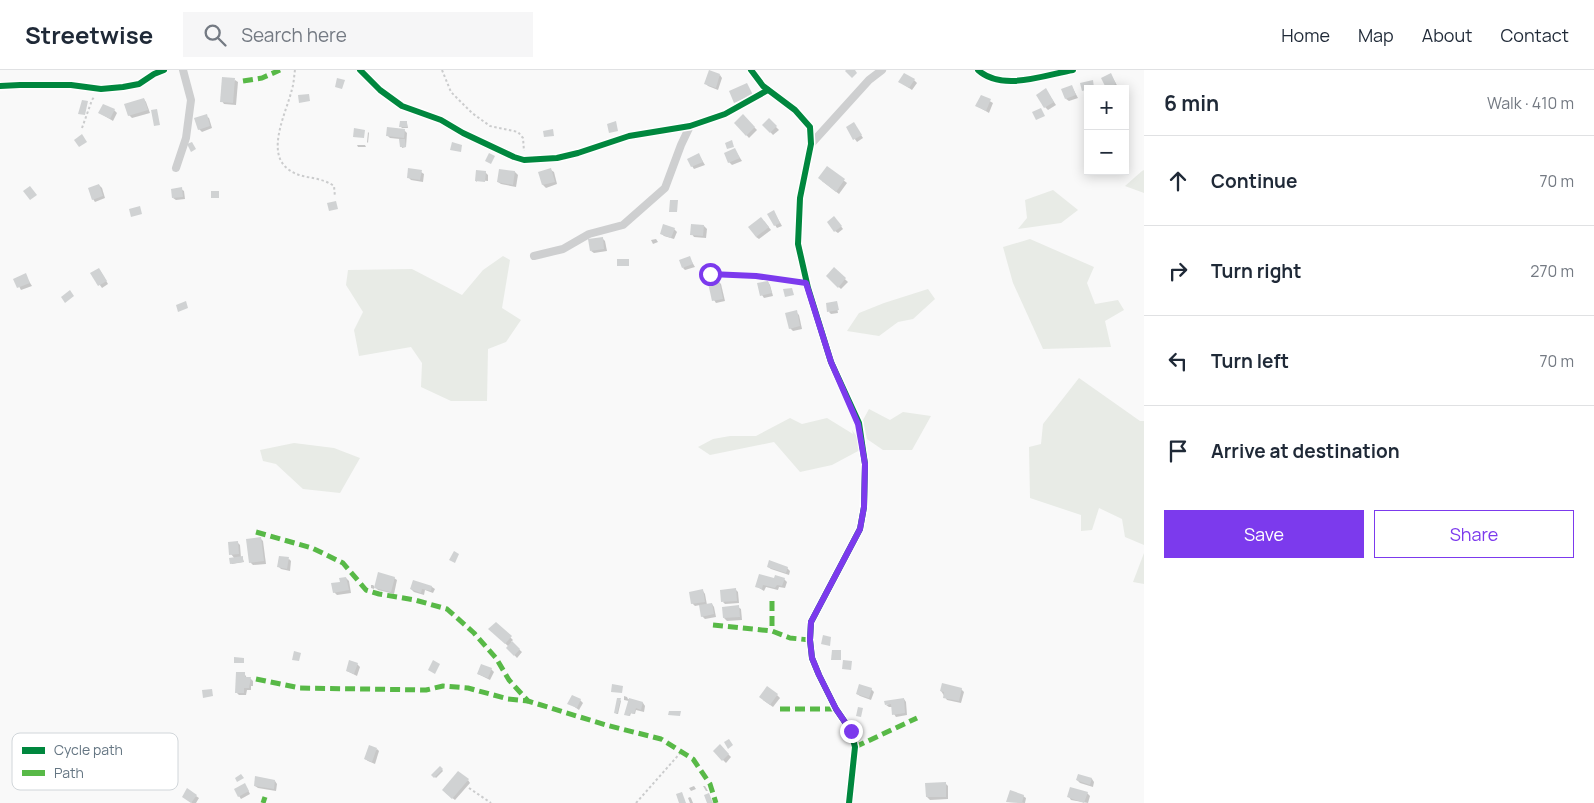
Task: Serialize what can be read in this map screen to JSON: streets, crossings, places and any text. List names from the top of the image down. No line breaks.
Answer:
{"legend":["Cycle path","Path"],"page":{"header":"Streetwise","search":"Search here","nav":["Home","Map","About","Contact"],"heading":["6 min","Walk · 410 m"],"map_buttons":["+","−"],"list":[["Continue","70 m"],["Turn right","270 m"],["Turn left","70 m"],"Arrive at destination"],"buttons":["Save","Share"]}}
